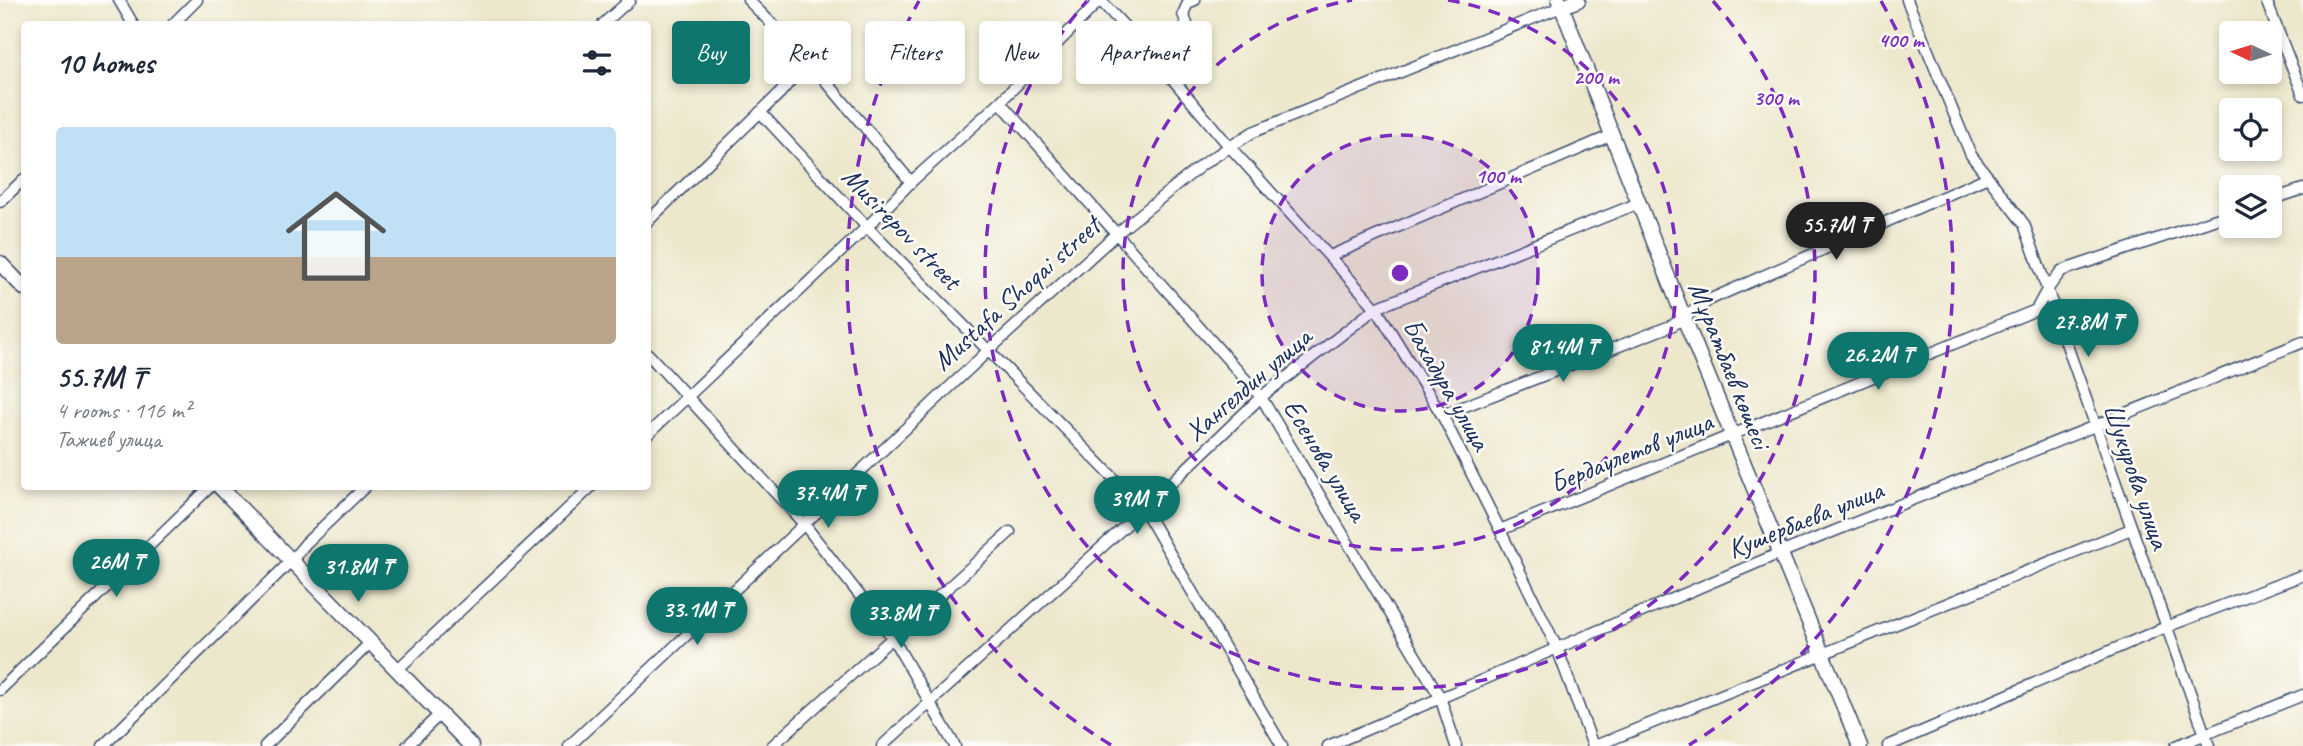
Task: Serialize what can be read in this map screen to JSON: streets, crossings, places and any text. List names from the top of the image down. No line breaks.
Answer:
{"streets":{"street":["Musirepov street","Mustafa Shoqai street","Мұратбаев көшесі","Хангелдин улица","Бахадура улица","Бердаулетов улица","Есенова улица","Шукурова улица","Кушербаева улица"]},"crossings":[["Musirepov street","Mustafa Shoqai street"],["Musirepov street","Хангелдин улица"],["Mustafa Shoqai street","Мұратбаев көшесі"],["Mustafa Shoqai street","Бахадура улица"],["Mustafa Shoqai street","Есенова улица"],["Мұратбаев көшесі","Хангелдин улица"],["Мұратбаев көшесі","Бердаулетов улица"],["Мұратбаев көшесі","Кушербаева улица"],["Хангелдин улица","Бахадура улица"],["Хангелдин улица","Есенова улица"],["Бахадура улица","Бердаулетов улица"],["Бахадура улица","Кушербаева улица"],["Бердаулетов улица","Шукурова улица"],["Есенова улица","Кушербаева улица"],["Шукурова улица","Кушербаева улица"]],"north":"left","page":{"chip":["Buy","Rent","Filters","New","Apartment"],"heading":"10 homes","list":[{"name":"55.7M ₸","note":"4 rooms · 116 m² · Тажиев улица"}],"price":["55.7M ₸","27.8M ₸","81.4M ₸","26.2M ₸","37.4M ₸","39M ₸","26M ₸","31.8M ₸","33.1M ₸","33.8M ₸"]},"rings":["400 m","200 m","300 m","100 m"]}
